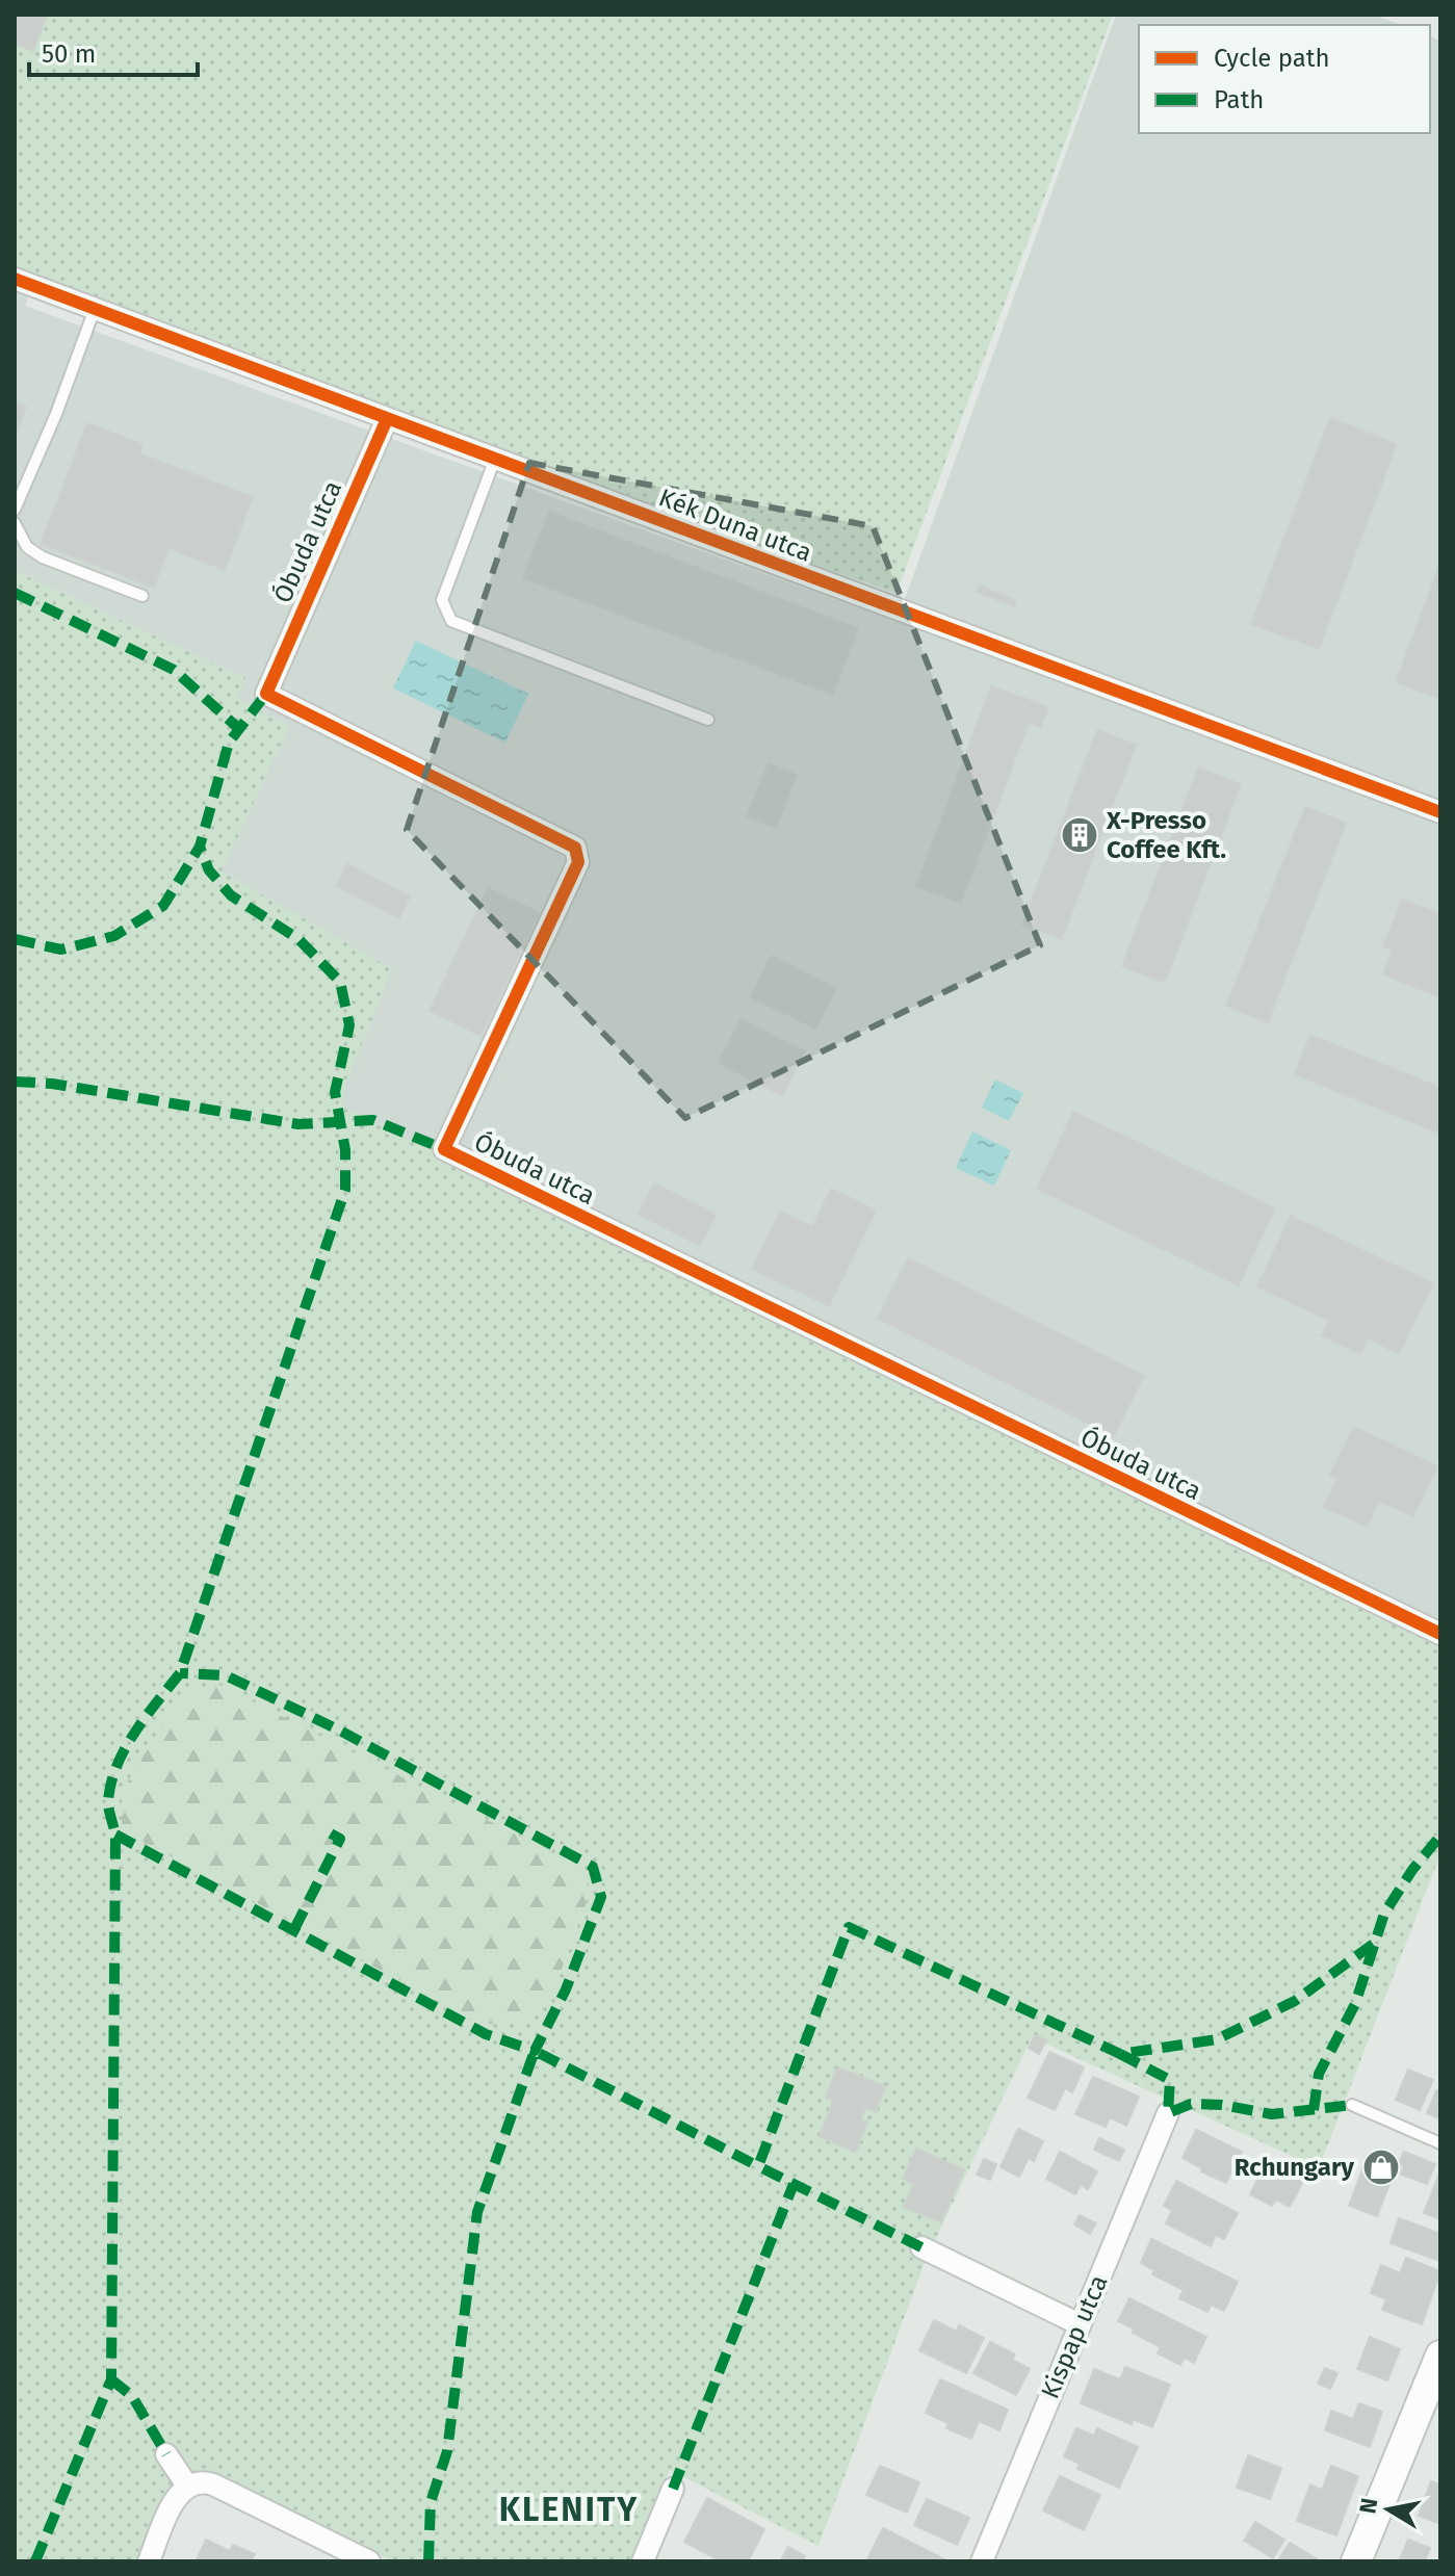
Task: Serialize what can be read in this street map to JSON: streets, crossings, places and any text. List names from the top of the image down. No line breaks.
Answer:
{"streets":{"street":["Kék Duna utca","Óbuda utca","Kispap utca"]},"crossings":[["Kék Duna utca","Óbuda utca"]],"districts":["KLENITY"],"places":{"building":["X-Presso Coffee Kft."],"shop":["Rchungary"]},"legend":["Cycle path","Path"],"scale_bar":"50 m","north":"left"}
